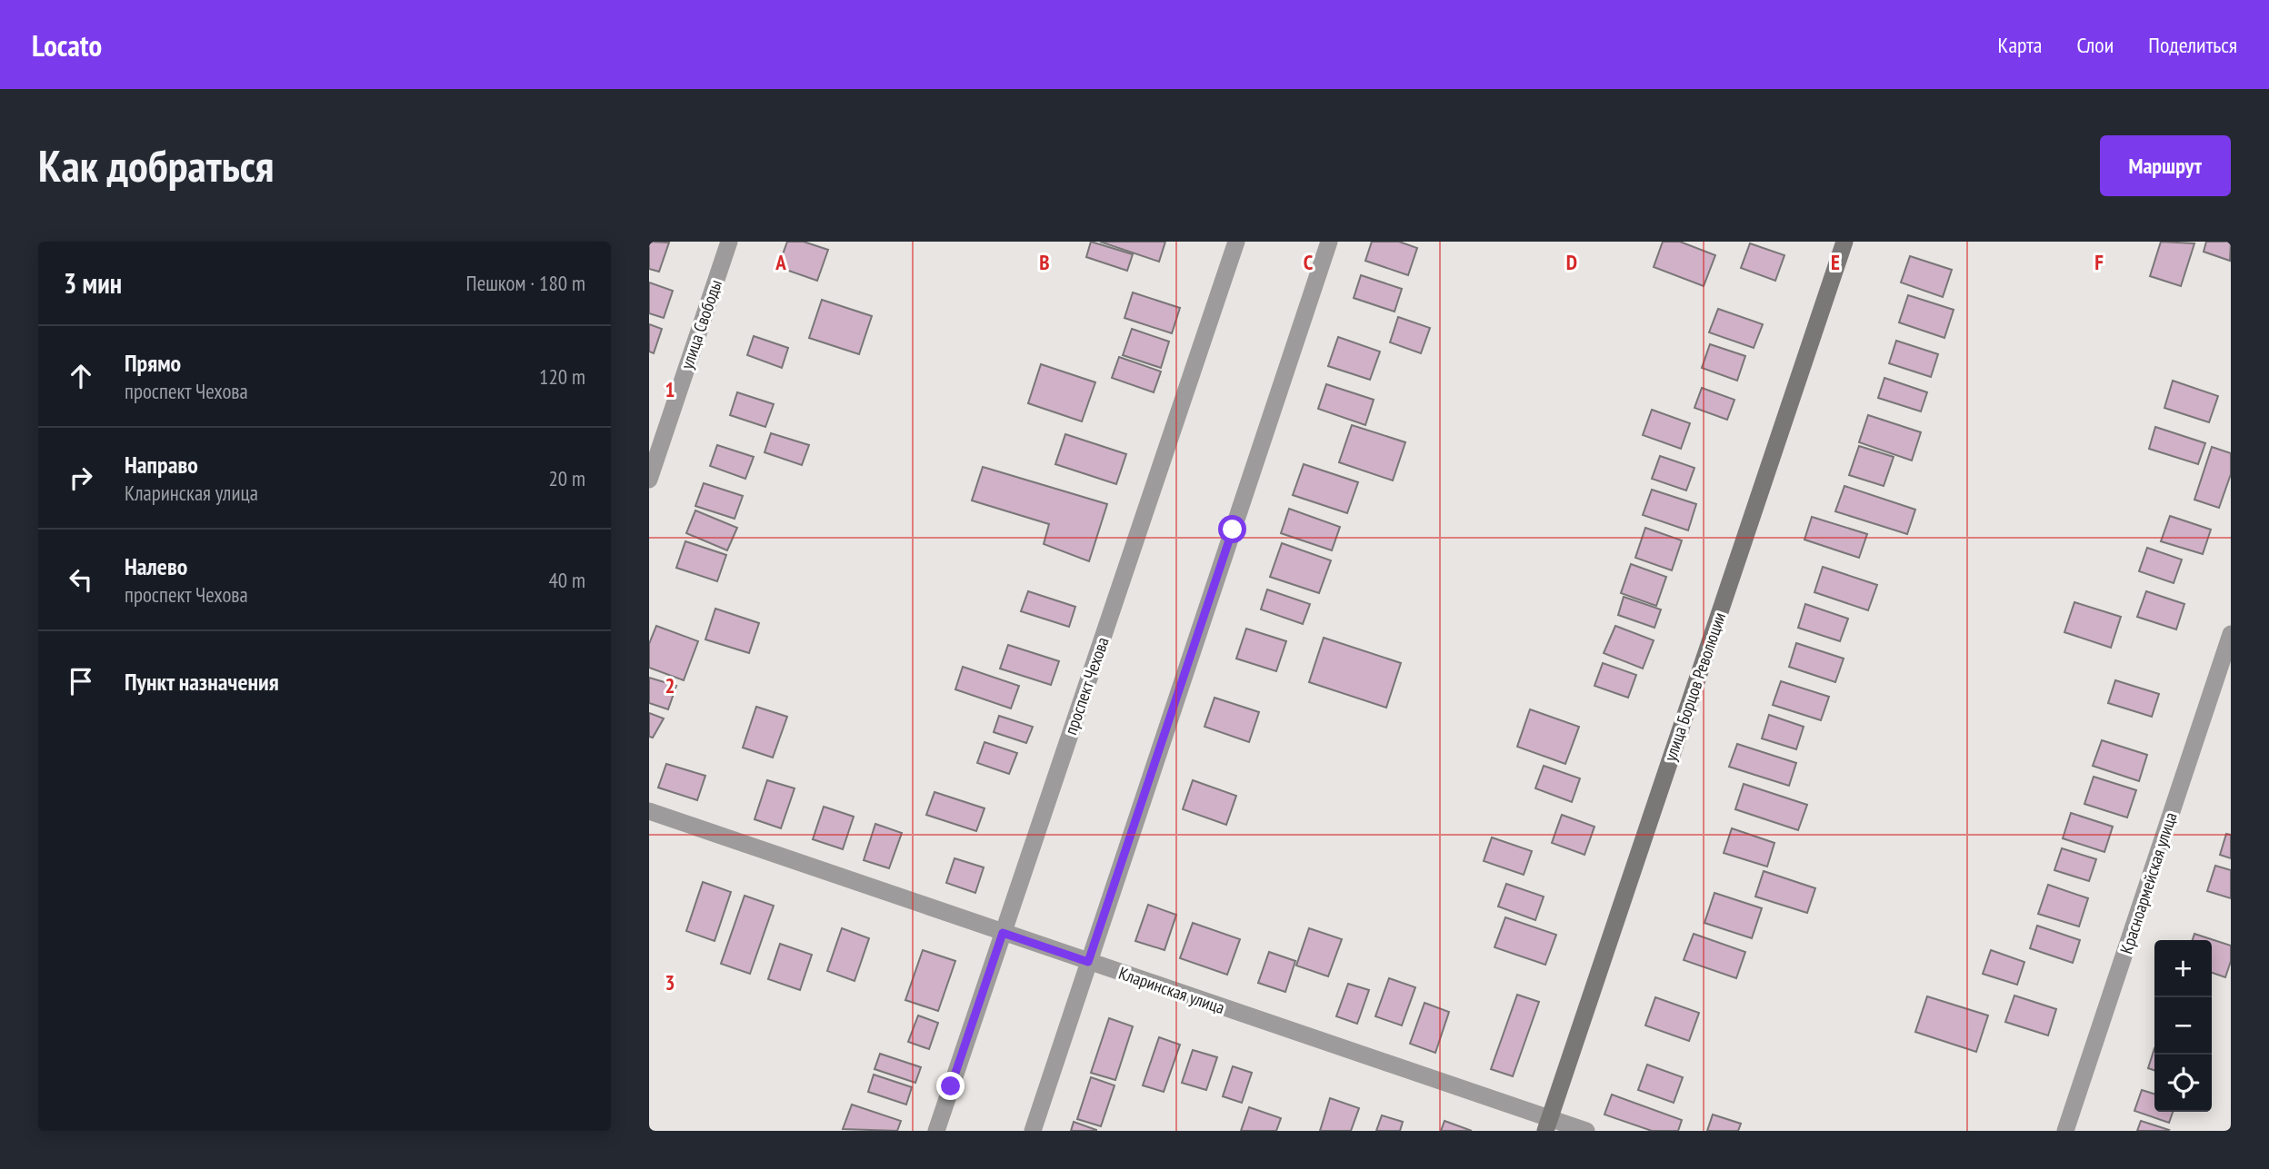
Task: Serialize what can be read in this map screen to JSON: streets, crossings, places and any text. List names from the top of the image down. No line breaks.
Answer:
{"streets":{"main road":["улица Борцов Революции"],"street":["улица Свободы","проспект Чехова","Красноармейская улица","Кларинская улица"]},"crossings":[["проспект Чехова","Кларинская улица"],["улица Борцов Революции","Кларинская улица"]],"page":{"header":"Locato","nav":["Карта","Слои","Поделиться"],"buttons":"Маршрут","title":"Как добраться","heading":["3 мин","Пешком · 180 m"],"list":[["Прямо","проспект Чехова","120 m"],["Направо","Кларинская улица","20 m"],["Налево","проспект Чехова","40 m"],"Пункт назначения"],"map_buttons":["+","−"]},"grid":{"columns":["A","B","C","D","E","F"],"rows":["1","2","3"]}}
